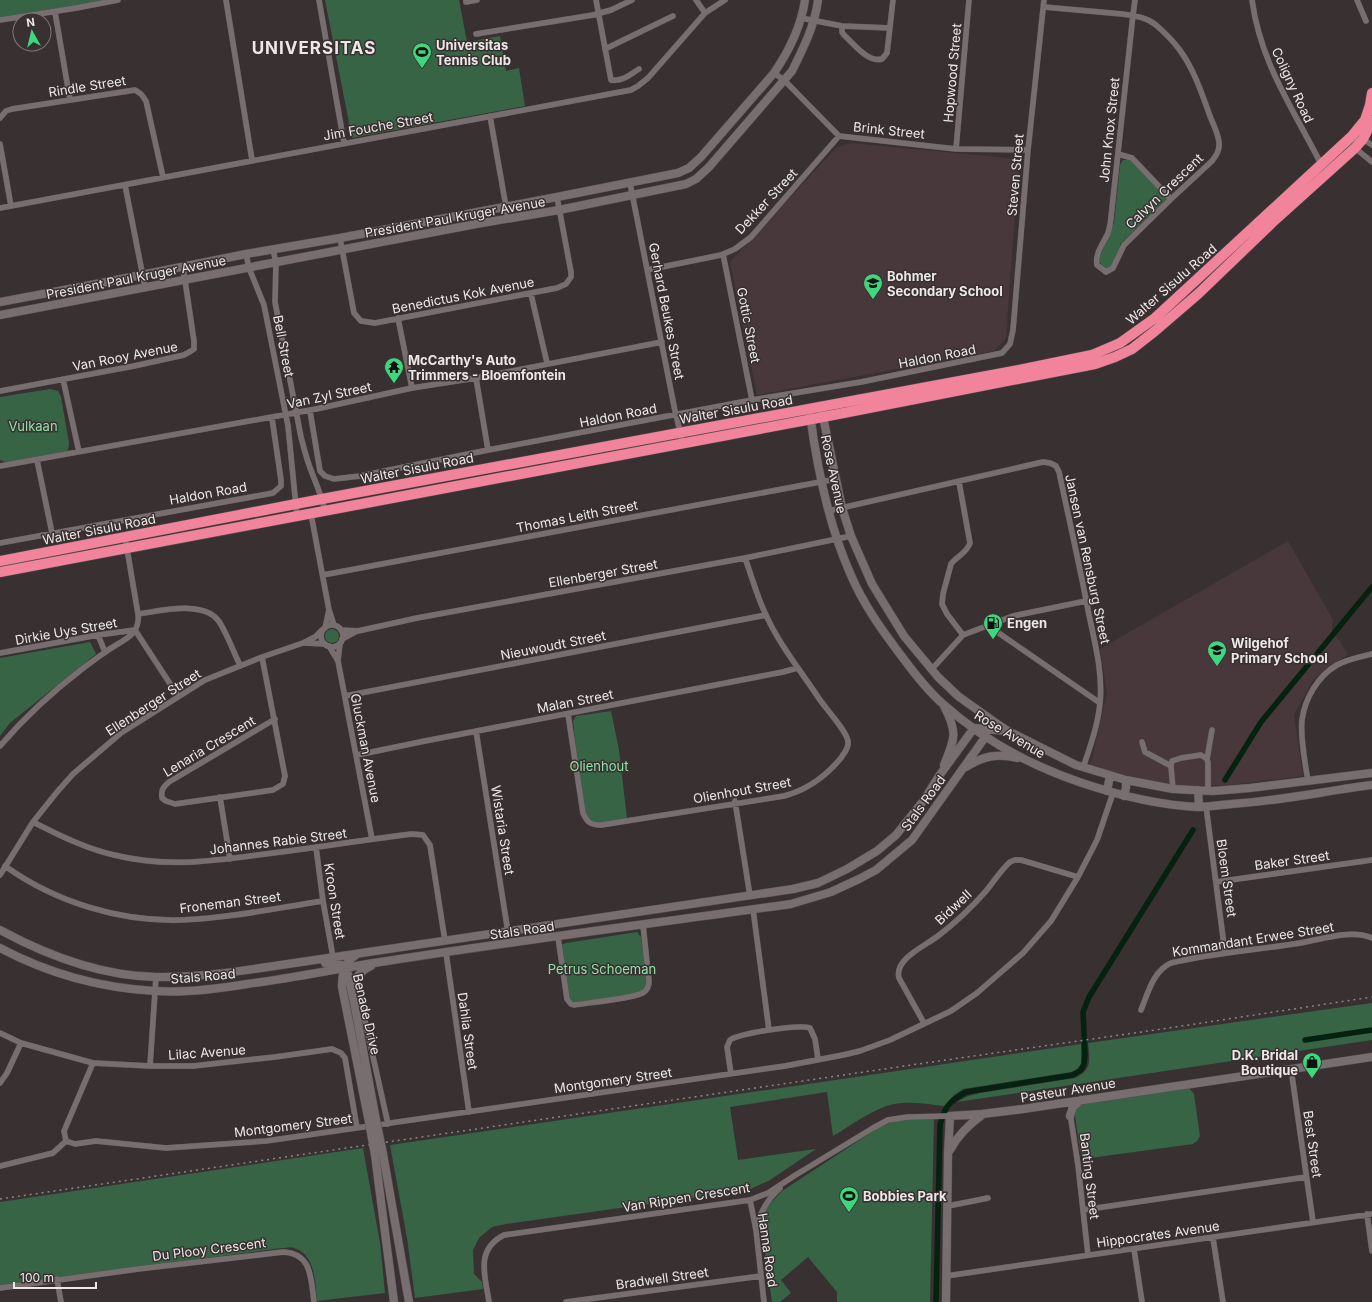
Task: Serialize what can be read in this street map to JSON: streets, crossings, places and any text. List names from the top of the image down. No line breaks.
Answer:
{"streets":{"highway":["Walter Sisulu Road"],"street":["Hopwood Street","Coligny Road","Rindle Street","Jim Fouche Street","Brink Street","John Knox Street","Steven Street","Calvyn Crescent","Dekker Street","President Paul Kruger Avenue","Benedictus Kok Avenue","Gerhard Beukes Street","Gottic Street","Bell Street","Van Rooy Avenue","Haldon Road","Van Zyl Street","Rose Avenue","Thomas Leith Street","Jansen van Rensburg Street","Ellenberger Street","Dirkie Uys Street","Nieuwoudt Street","Malan Street","Lenaria Crescent","Gluckman Avenue","Olienhout Street","Stals Road","Wistaria Street","Johannes Rabie Street","Baker Street","Bloem Street","Kroon Street","Froneman Street","Bidwell","Kommandant Erwee Street","Benade Drive","Dahlia Street","Lilac Avenue","Montgomery Street","Pasteur Avenue","Best Street","Banting Street","Van Rippen Crescent","Hippocrates Avenue","Du Plooy Crescent","Hanna Road","Bradwell Street"]},"crossings":[["Hopwood Street","Brink Street"],["Coligny Road","Walter Sisulu Road"],["Rindle Street","Jim Fouche Street"],["Brink Street","Steven Street"],["Brink Street","Dekker Street"],["Brink Street","President Paul Kruger Avenue"],["John Knox Street","Calvyn Crescent"],["Steven Street","Calvyn Crescent"],["Steven Street","Haldon Road"],["Dekker Street","Gerhard Beukes Street"],["Dekker Street","Gottic Street"],["President Paul Kruger Avenue","Benedictus Kok Avenue"],["President Paul Kruger Avenue","Gerhard Beukes Street"],["President Paul Kruger Avenue","Bell Street"],["President Paul Kruger Avenue","Van Rooy Avenue"],["Walter Sisulu Road","Gerhard Beukes Street"],["Walter Sisulu Road","Bell Street"],["Walter Sisulu Road","Rose Avenue"],["Gerhard Beukes Street","Haldon Road"],["Gerhard Beukes Street","Van Zyl Street"],["Gottic Street","Haldon Road"],["Bell Street","Van Zyl Street"],["Haldon Road","Van Zyl Street"],["Rose Avenue","Thomas Leith Street"],["Rose Avenue","Jansen van Rensburg Street"],["Rose Avenue","Ellenberger Street"],["Rose Avenue","Stals Road"],["Rose Avenue","Bloem Street"],["Rose Avenue","Montgomery Street"],["Ellenberger Street","Lenaria Crescent"],["Ellenberger Street","Gluckman Avenue"],["Ellenberger Street","Olienhout Street"],["Ellenberger Street","Johannes Rabie Street"],["Ellenberger Street","Froneman Street"],["Nieuwoudt Street","Gluckman Avenue"],["Nieuwoudt Street","Olienhout Street"],["Malan Street","Gluckman Avenue"],["Malan Street","Olienhout Street"],["Malan Street","Wistaria Street"],["Gluckman Avenue","Johannes Rabie Street"],["Stals Road","Wistaria Street"],["Stals Road","Johannes Rabie Street"],["Stals Road","Kroon Street"],["Stals Road","Benade Drive"],["Stals Road","Dahlia Street"],["Johannes Rabie Street","Kroon Street"],["Baker Street","Bloem Street"],["Bloem Street","Kommandant Erwee Street"],["Kroon Street","Froneman Street"],["Bidwell","Montgomery Street"],["Dahlia Street","Montgomery Street"],["Lilac Avenue","Montgomery Street"],["Pasteur Avenue","Best Street"],["Pasteur Avenue","Banting Street"],["Pasteur Avenue","Van Rippen Crescent"],["Best Street","Hippocrates Avenue"],["Banting Street","Hippocrates Avenue"],["Van Rippen Crescent","Hanna Road"],["Hanna Road","Bradwell Street"]],"districts":["UNIVERSITAS"],"parks":["Vulkaan","Olienhout","Petrus Schoeman"],"places":{"sports":["Universitas Tennis Club","Bobbies Park"],"school or university":["Bohmer Secondary School","Wilgehof Primary School"],"temple":["McCarthy's Auto Trimmers - Bloemfontein"],"fuel station":["Engen"],"shop":["D.K. Bridal Boutique"]},"scale_bar":"100 m","north":"top"}
